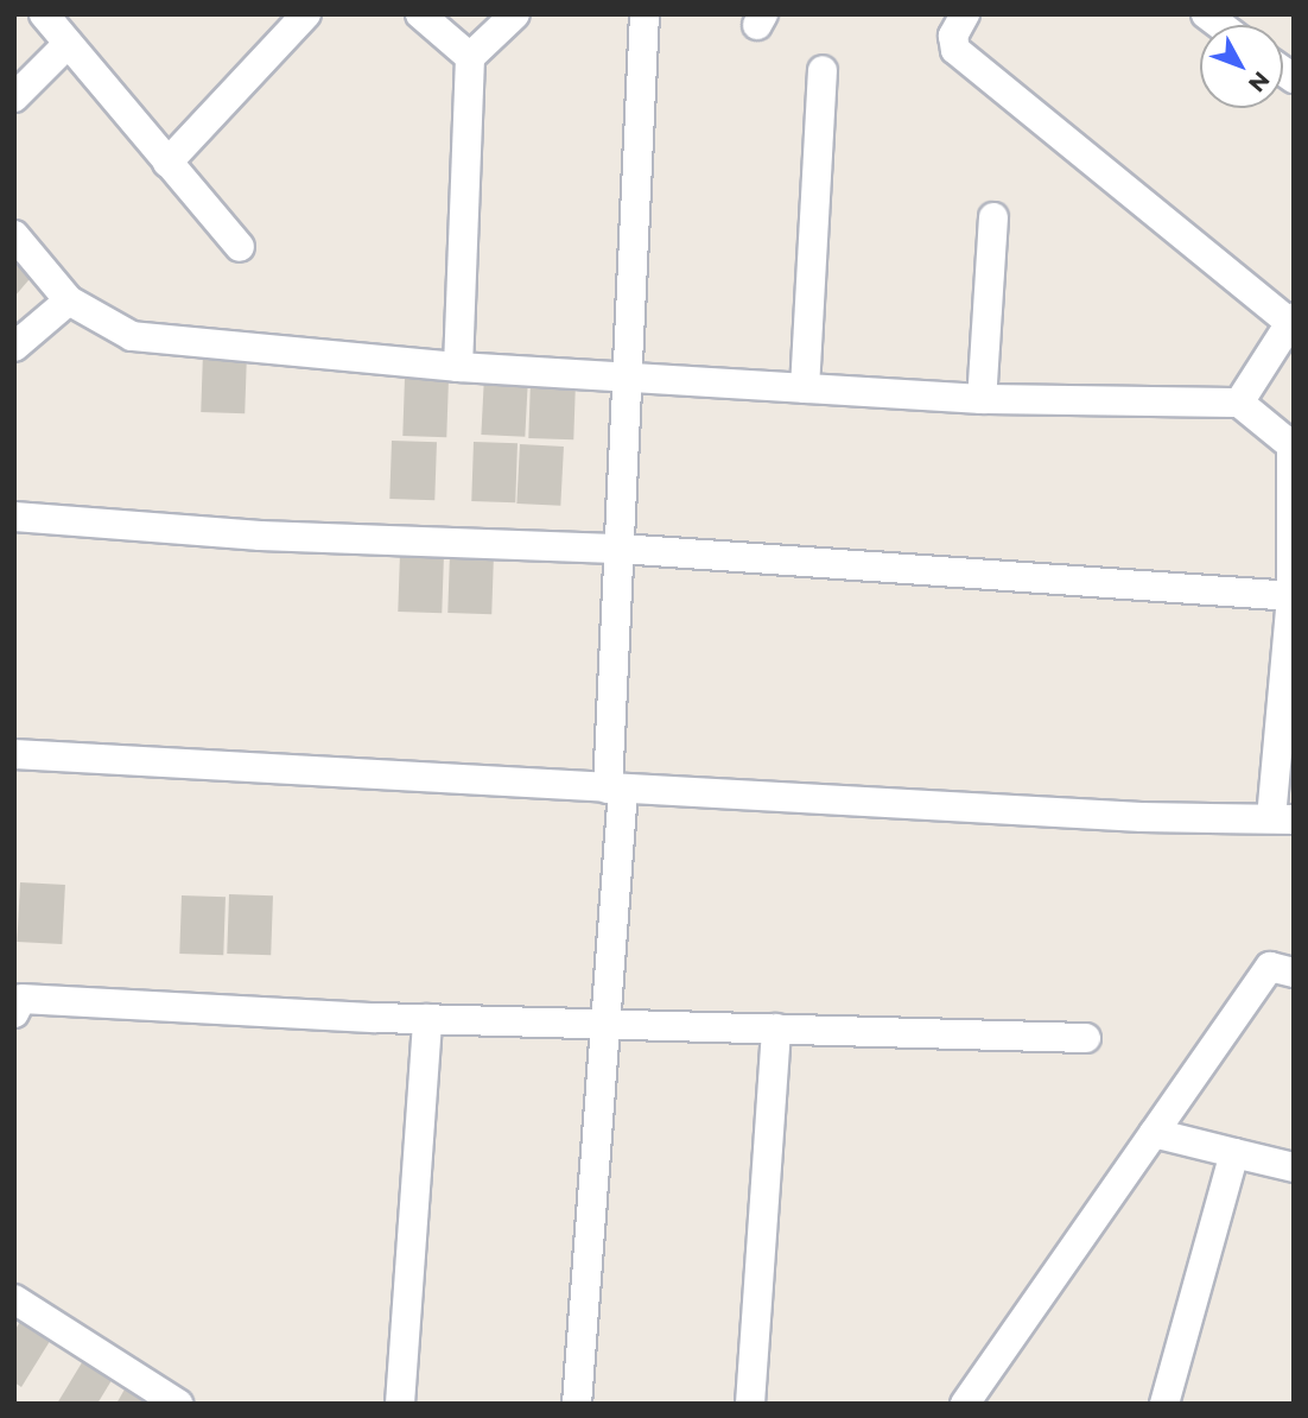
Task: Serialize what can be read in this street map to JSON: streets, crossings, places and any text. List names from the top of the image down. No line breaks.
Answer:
{"north":"bottom right"}
